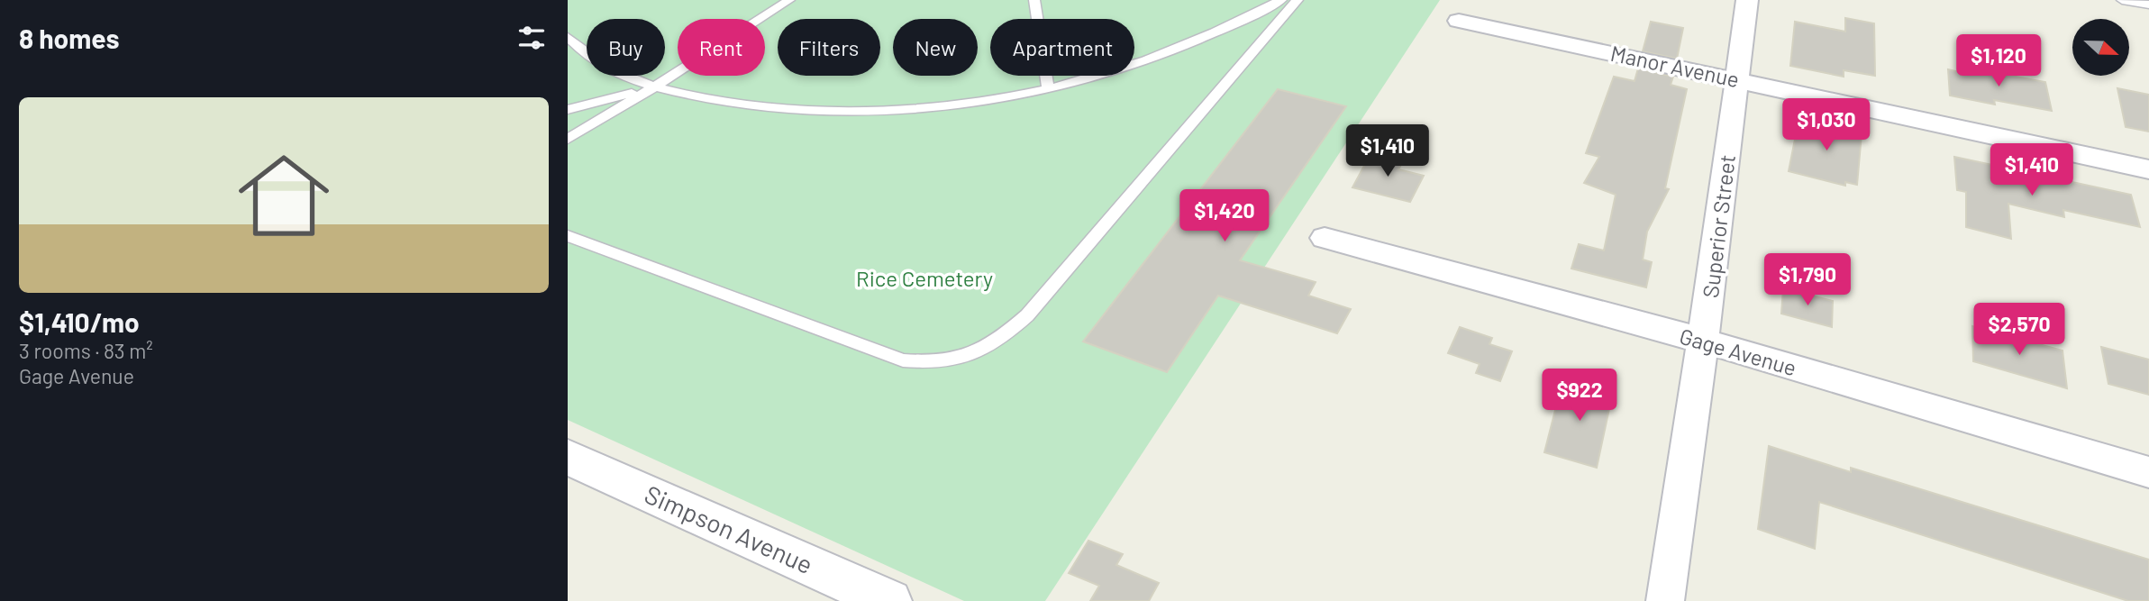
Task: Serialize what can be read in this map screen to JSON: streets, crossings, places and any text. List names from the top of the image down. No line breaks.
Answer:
{"streets":{"street":["Manor Avenue","Superior Street","Gage Avenue","Simpson Avenue"]},"crossings":[["Manor Avenue","Superior Street"],["Superior Street","Gage Avenue"]],"parks":["Rice Cemetery"],"north":"right","page":{"heading":"8 homes","chip":["Buy","Rent","Filters","New","Apartment"],"price":["$1,120","$1,030","$1,410","$1,410","$1,420","$1,790","$2,570","$922"],"list":[{"name":"$1,410/mo","note":"3 rooms · 83 m² · Gage Avenue"}]}}
